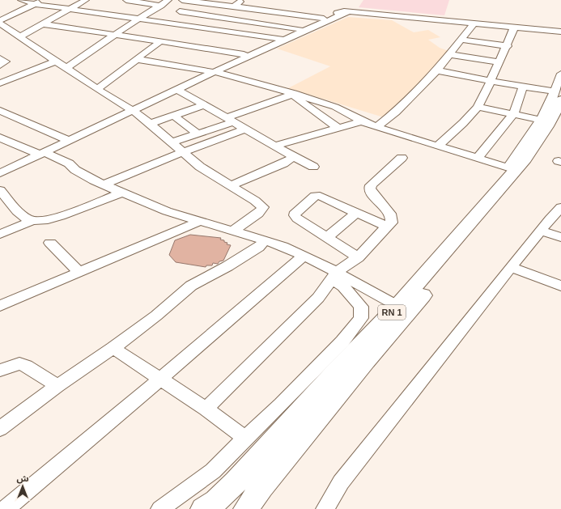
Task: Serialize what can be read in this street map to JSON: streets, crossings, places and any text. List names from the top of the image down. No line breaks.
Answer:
{"streets":{"highway":["RN 1"]},"north":"top"}
